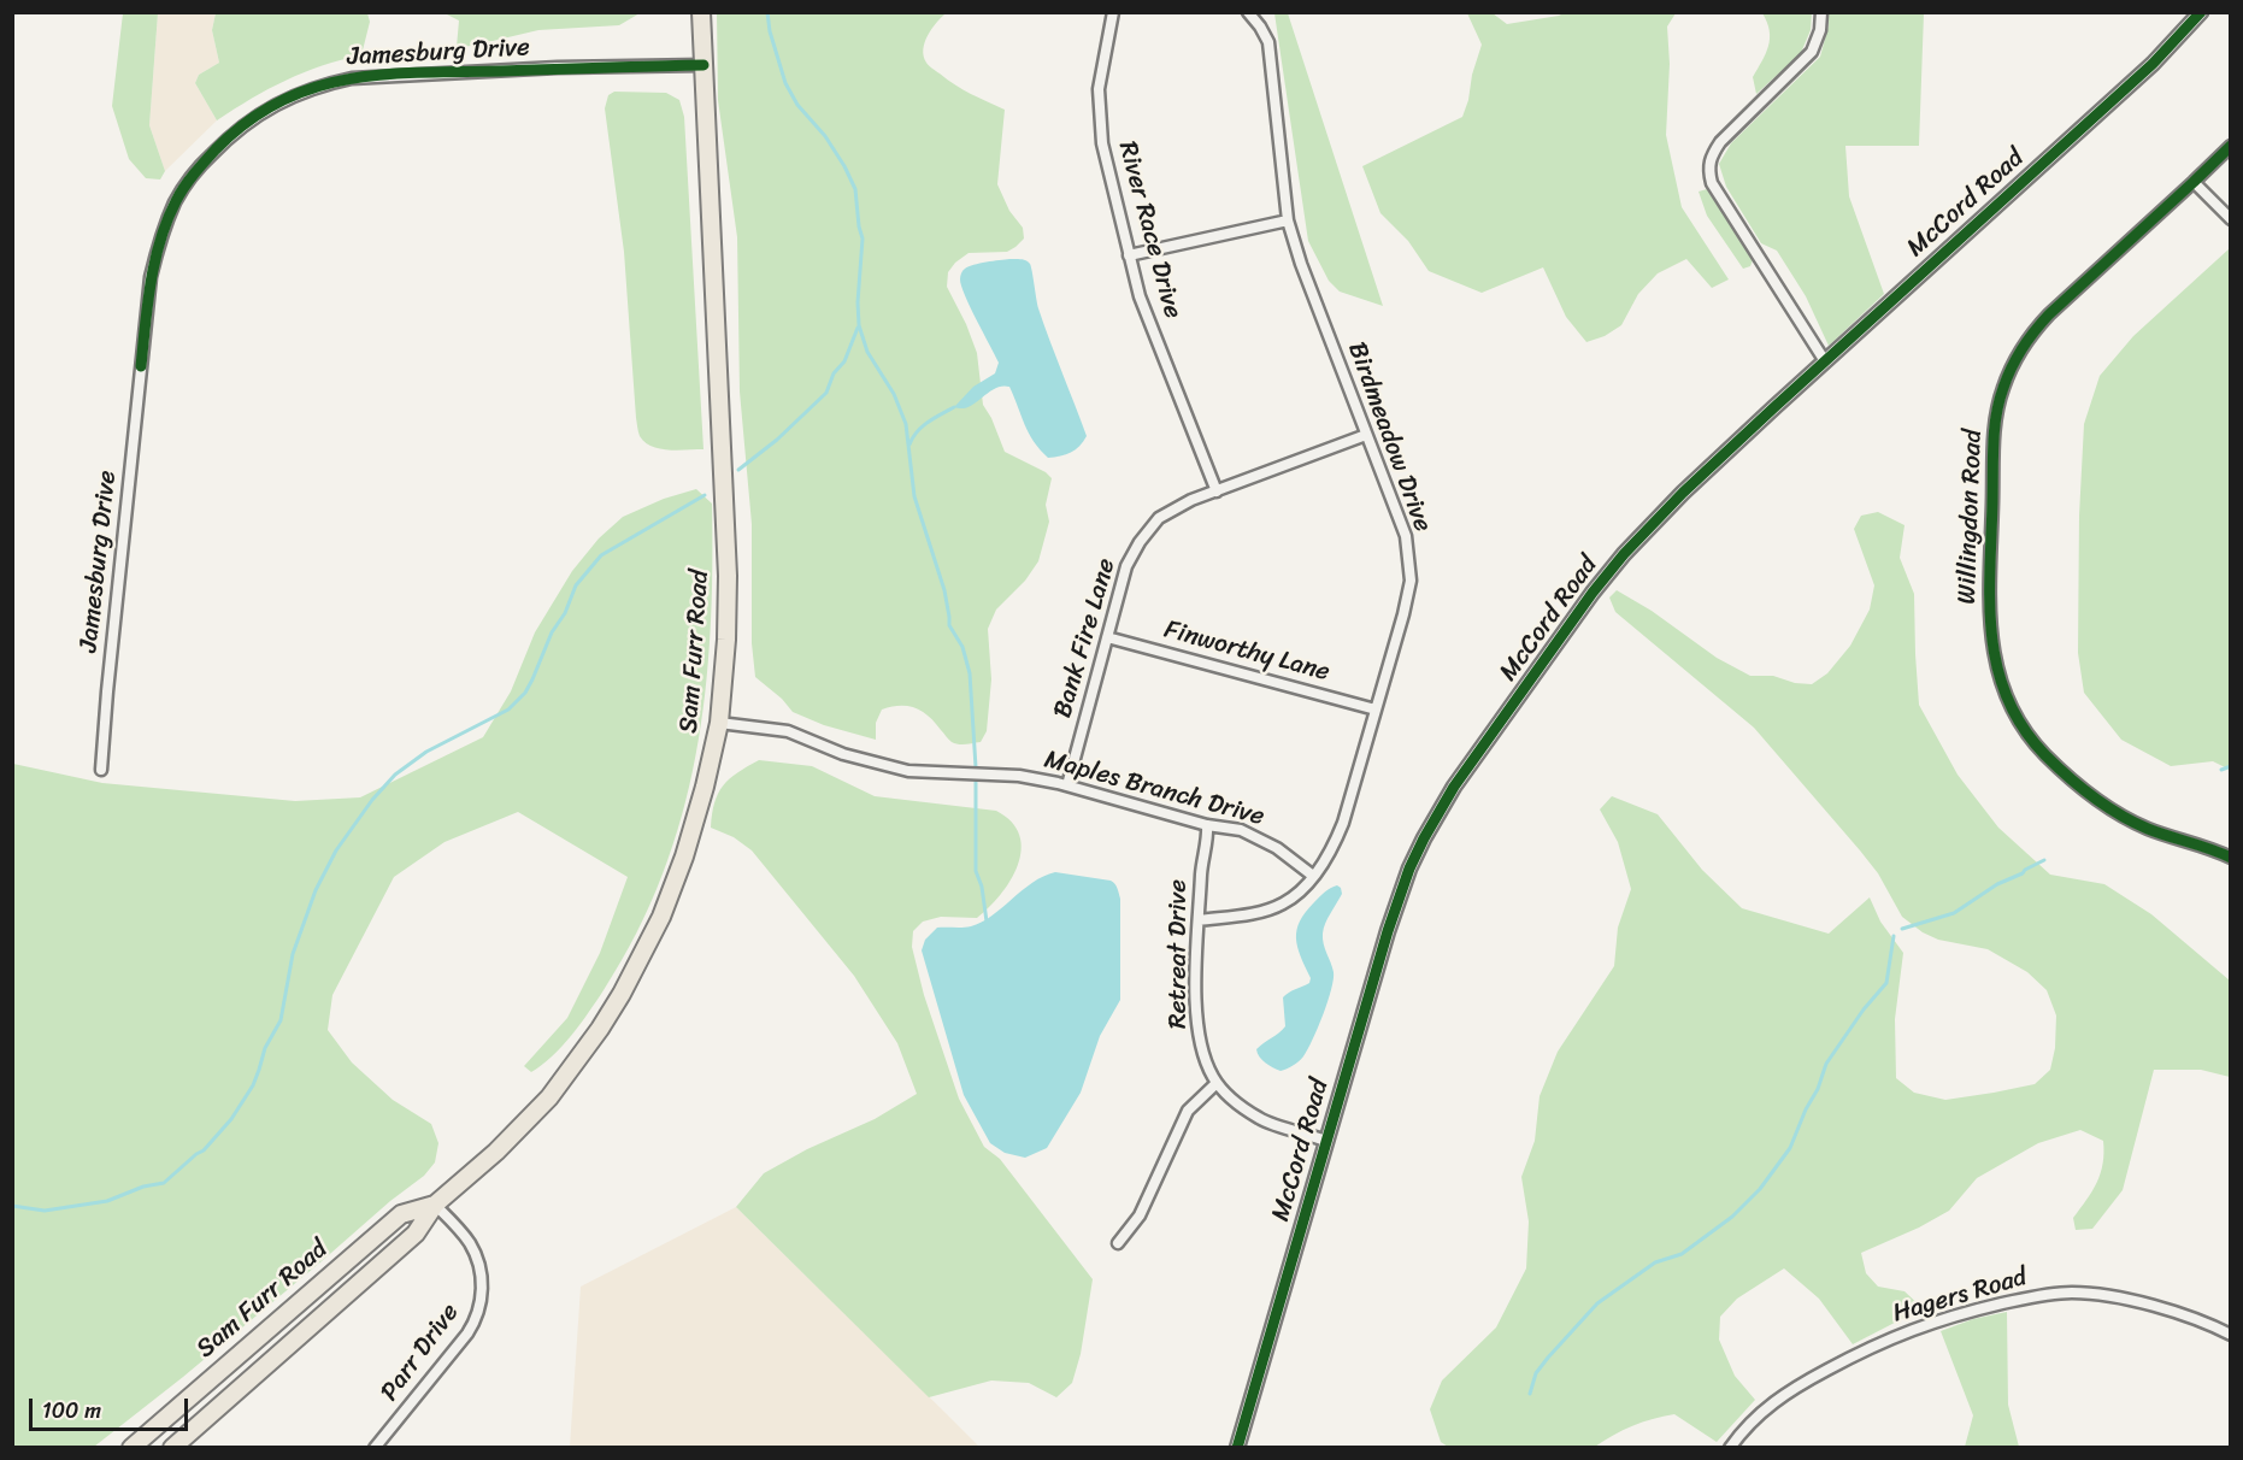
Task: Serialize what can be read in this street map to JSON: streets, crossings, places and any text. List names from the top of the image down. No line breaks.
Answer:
{"streets":{"main road":["Sam Furr Road"],"street":["Jamesburg Drive","McCord Road","River Race Drive","Birdmeadow Drive","Willingdon Road","Bank Fire Lane","Finworthy Lane","Maples Branch Drive","Retreat Drive","Hagers Road","Parr Drive"]},"crossings":[["Jamesburg Drive","Sam Furr Road"],["McCord Road","Retreat Drive"],["River Race Drive","Bank Fire Lane"],["Birdmeadow Drive","Bank Fire Lane"],["Birdmeadow Drive","Finworthy Lane"],["Birdmeadow Drive","Maples Branch Drive"],["Birdmeadow Drive","Retreat Drive"],["Bank Fire Lane","Finworthy Lane"],["Bank Fire Lane","Maples Branch Drive"],["Sam Furr Road","Maples Branch Drive"],["Sam Furr Road","Parr Drive"],["Maples Branch Drive","Retreat Drive"]],"scale_bar":"100 m"}
